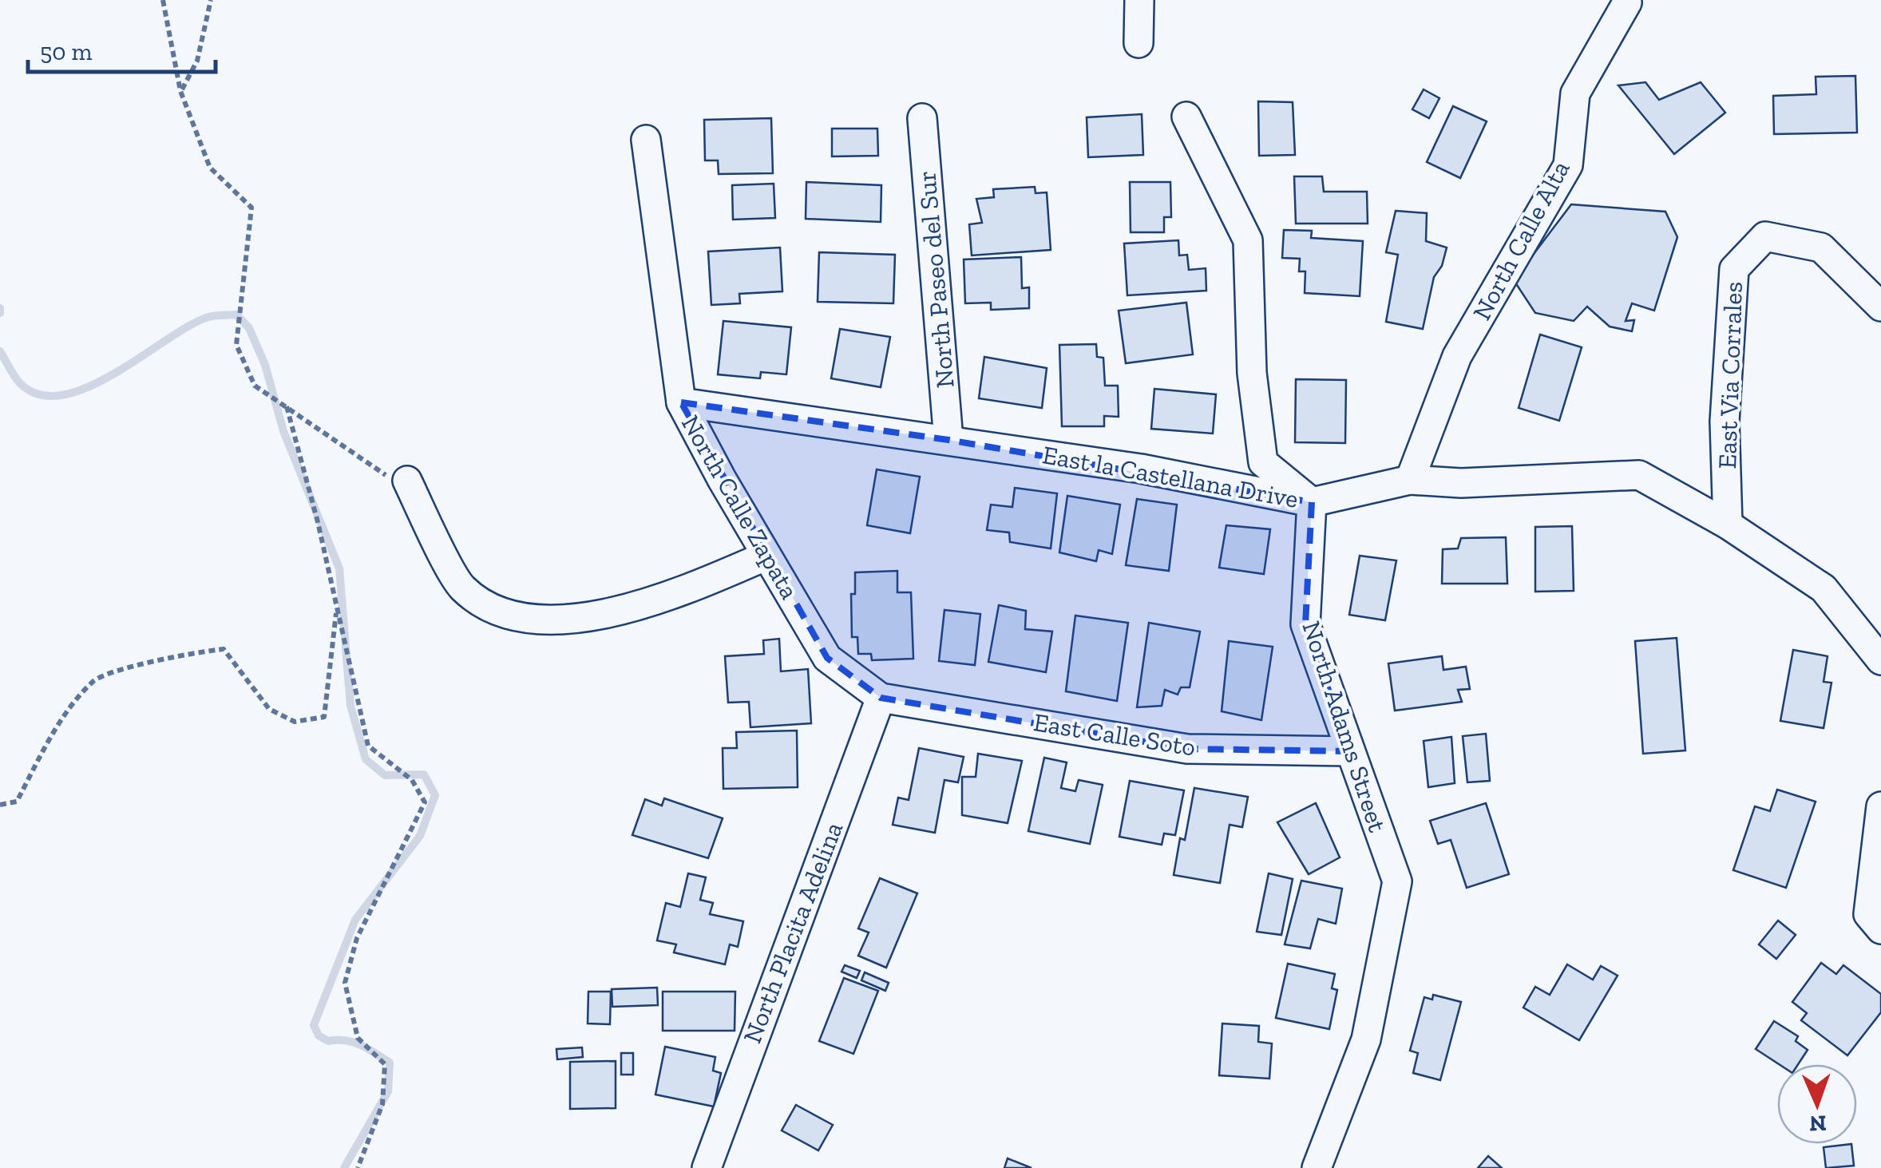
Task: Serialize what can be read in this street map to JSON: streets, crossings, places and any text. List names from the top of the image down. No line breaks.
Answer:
{"streets":{"street":["North Calle Alta","North Paseo del Sur","East Via Corrales","East la Castellana Drive","North Calle Zapata","North Adams Street","East Calle Soto","North Placita Adelina"]},"crossings":[["North Calle Alta","East la Castellana Drive"],["North Paseo del Sur","East la Castellana Drive"],["East Via Corrales","East la Castellana Drive"],["East la Castellana Drive","North Calle Zapata"],["East la Castellana Drive","North Adams Street"],["North Calle Zapata","East Calle Soto"],["North Calle Zapata","North Placita Adelina"],["North Adams Street","East Calle Soto"],["East Calle Soto","North Placita Adelina"]],"scale_bar":"50 m","north":"bottom"}
